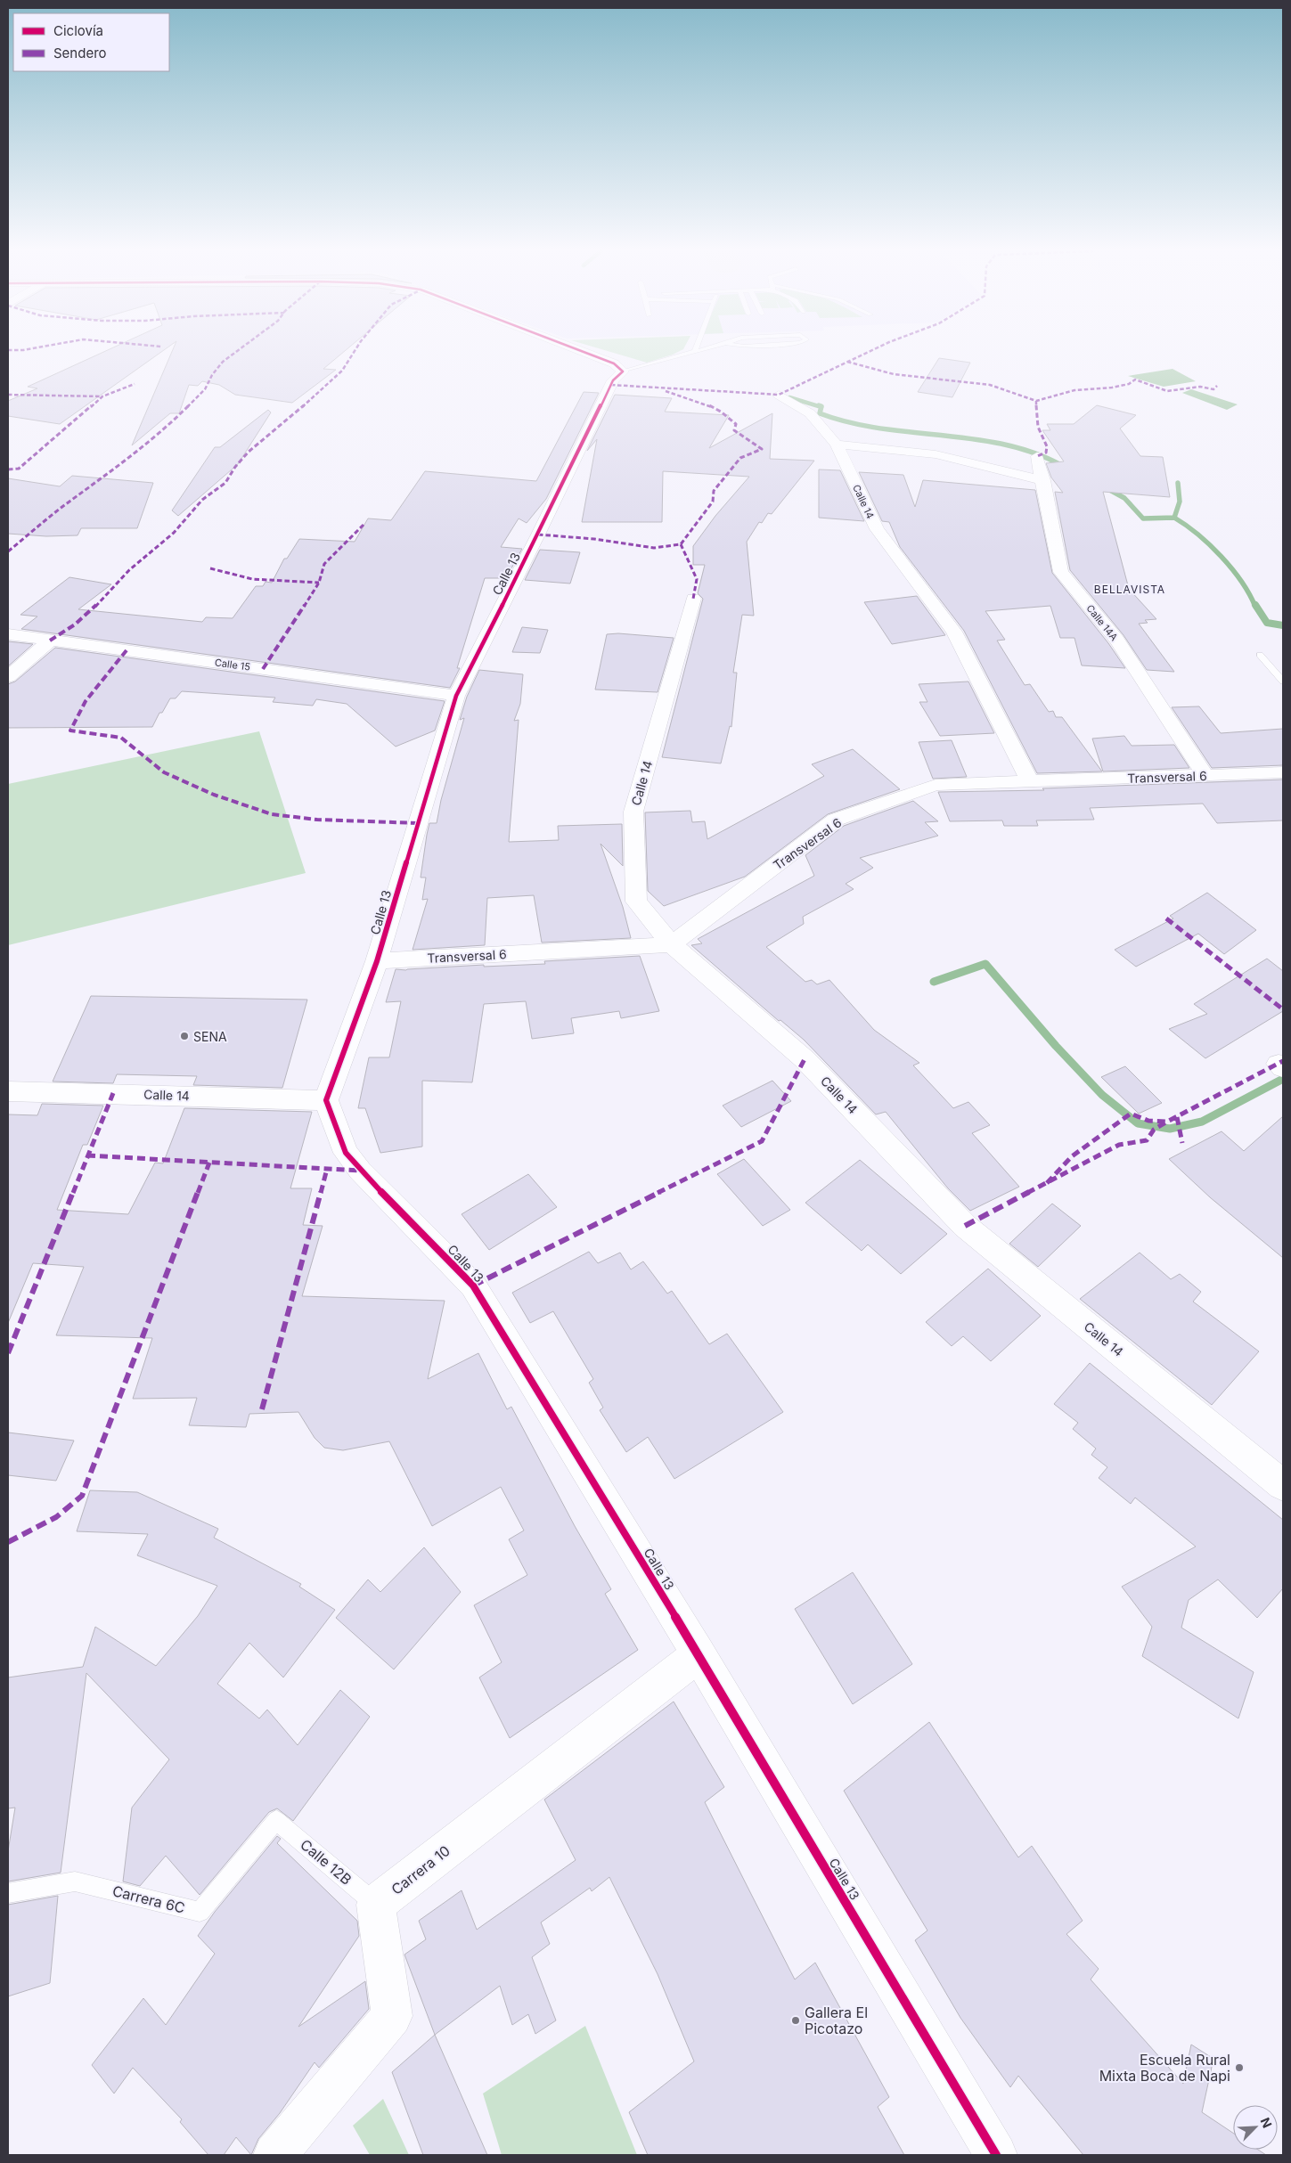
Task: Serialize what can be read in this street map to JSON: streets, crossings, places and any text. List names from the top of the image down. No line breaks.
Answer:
{"streets":{"street":["Calle 14","Calle 13","Calle 14A","Calle 15","Transversal 6","Carrera 10"],"lane":["Calle 12B","Carrera 6C"]},"crossings":[["Calle 14","Calle 13"],["Calle 14","Transversal 6"],["Calle 13","Calle 15"],["Calle 13","Transversal 6"],["Calle 13","Carrera 10"],["Calle 14A","Transversal 6"],["Calle 12B","Carrera 10"],["Calle 12B","Carrera 6C"]],"districts":["BELLAVISTA"],"places":["SENA","Gallera El Picotazo","Escuela Rural Mixta Boca de Napi"],"legend":["Ciclovía","Sendero"],"north":"top right"}
